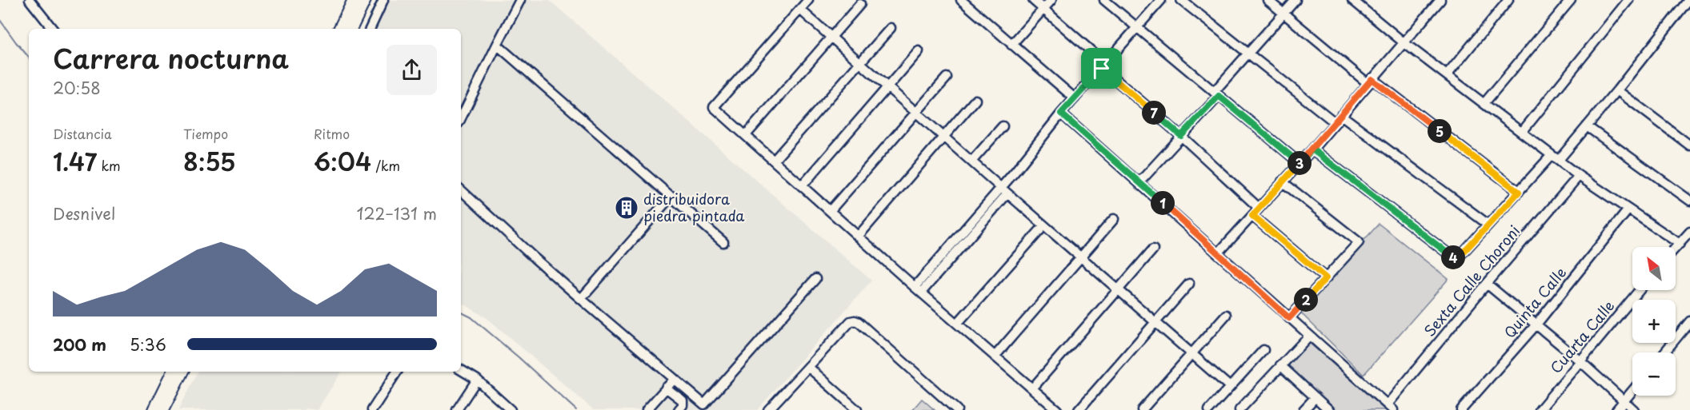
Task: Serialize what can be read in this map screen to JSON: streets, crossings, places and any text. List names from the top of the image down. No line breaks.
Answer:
{"streets":{"street":["Sexta Calle Choroni","Quinta Calle","Cuarta Calle"]},"places":{"building":["distribuidora piedra pintada"]},"north":"top left","page":{"heading":["Carrera nocturna","20:58"],"pins":["7","5","3","1","4","2"],"stats":[["Distancia","1.47 km"],["Tiempo","8:55"],["Ritmo","6:04 /km"]],"chart":["Desnivel","122–131 m"],"map_buttons":["+","−"],"list":[{"name":"200 m","note":"5:36"}]}}
